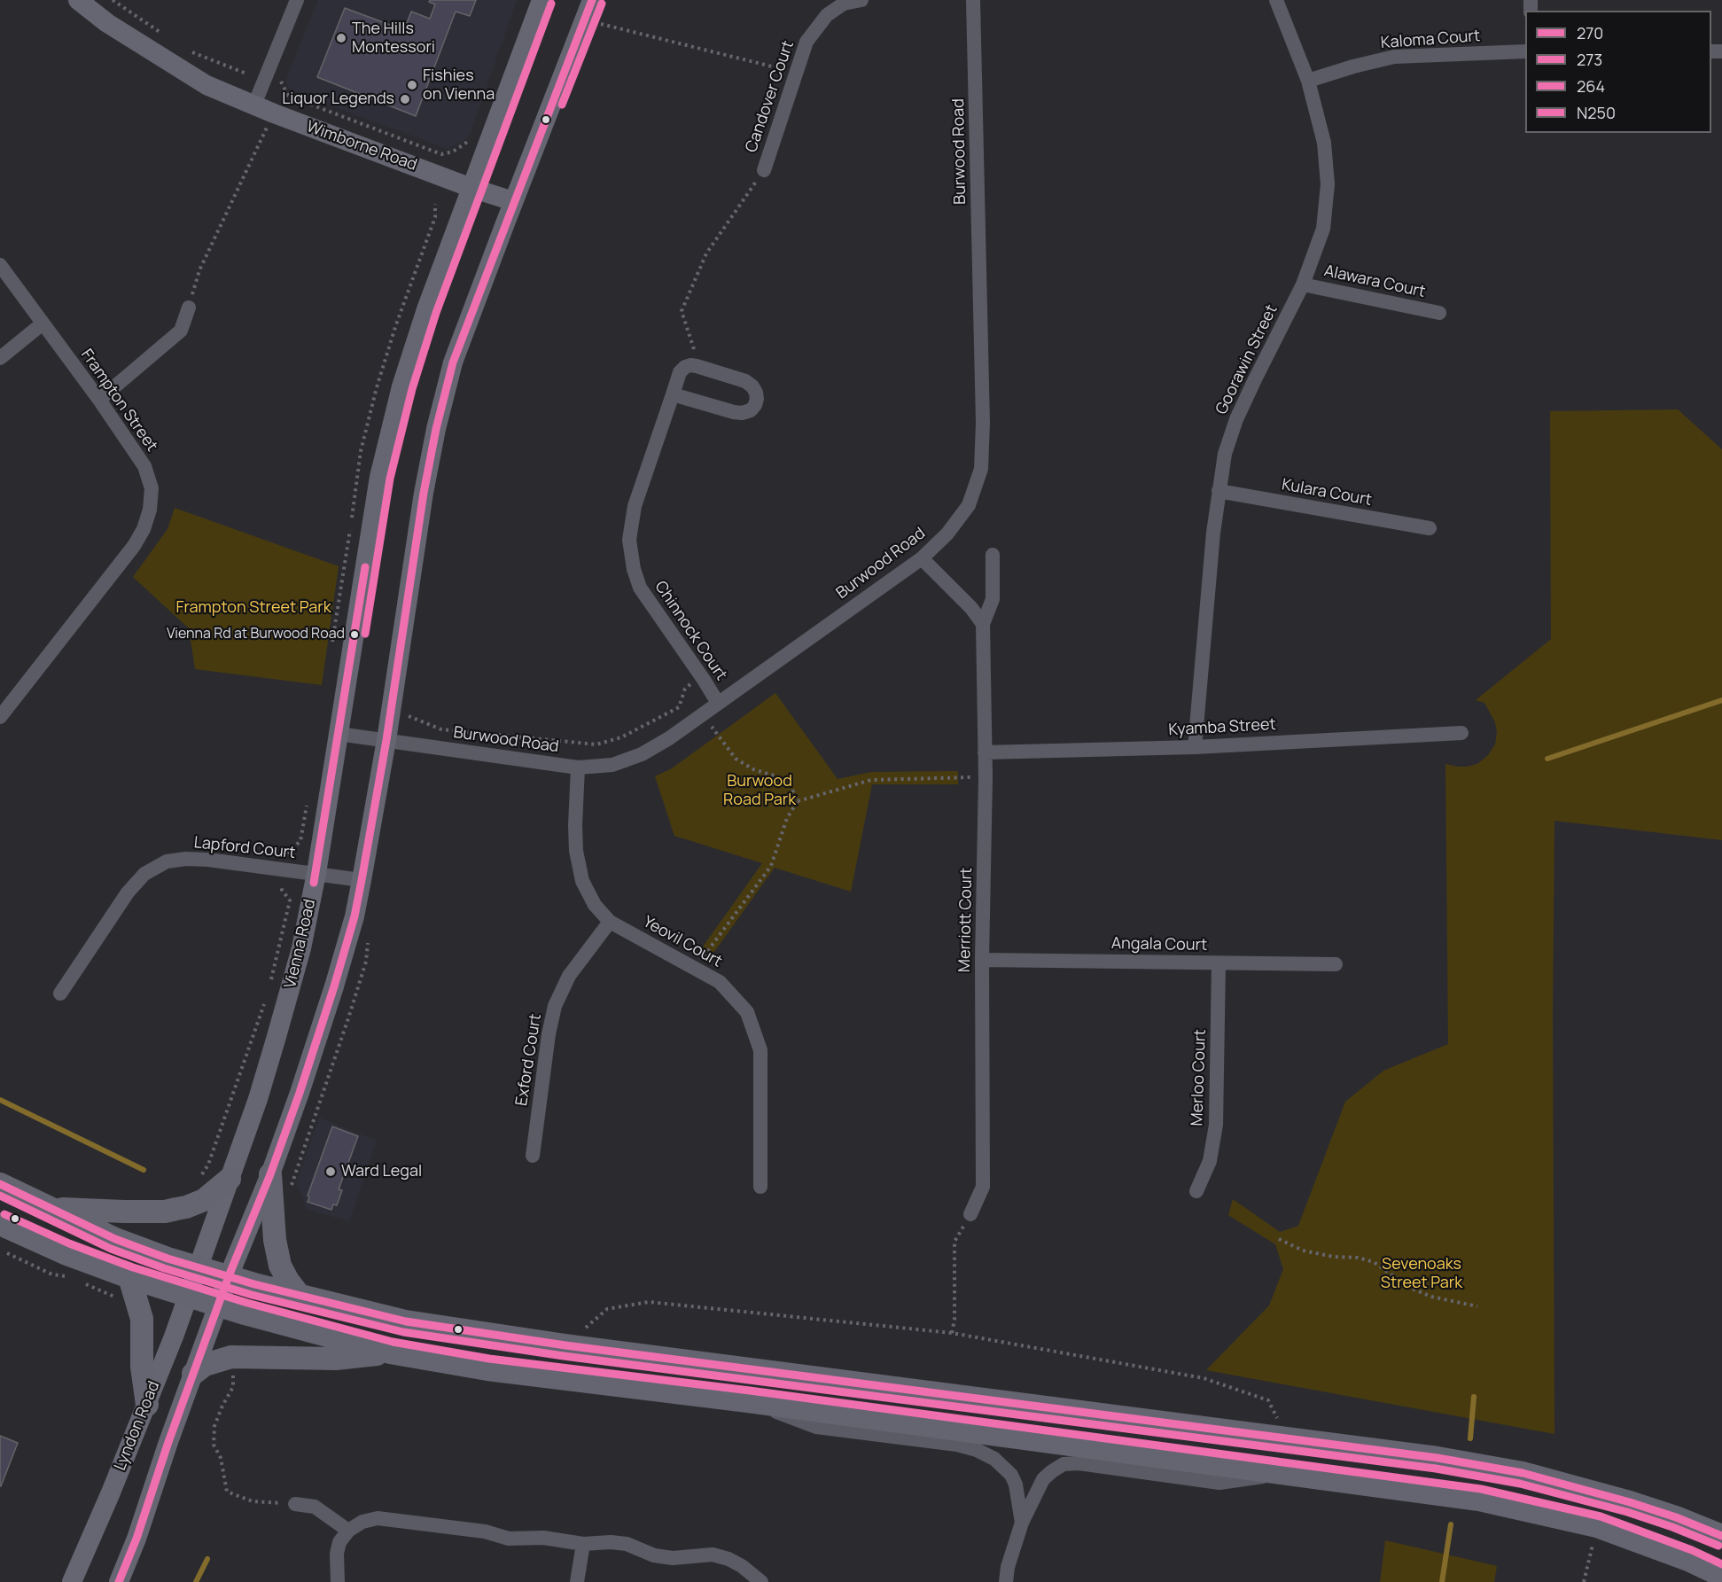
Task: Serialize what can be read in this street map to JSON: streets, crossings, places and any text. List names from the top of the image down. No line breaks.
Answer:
{"streets":{"main road":["Wimborne Road","Vienna Road","Lyndon Road"],"street":["Kaloma Court","Candover Court","Burwood Road","Alawara Court","Goorawin Street","Frampton Street","Kulara Court","Chinnock Court","Kyamba Street","Lapford Court","Merriott Court","Yeovil Court","Angala Court","Exford Court","Merloo Court"]},"crossings":[["Kaloma Court","Goorawin Street"],["Wimborne Road","Vienna Road"],["Burwood Road","Chinnock Court"],["Burwood Road","Yeovil Court"],["Burwood Road","Vienna Road"],["Alawara Court","Goorawin Street"],["Goorawin Street","Kulara Court"],["Goorawin Street","Kyamba Street"],["Kyamba Street","Merriott Court"],["Lapford Court","Vienna Road"],["Merriott Court","Angala Court"],["Yeovil Court","Exford Court"],["Vienna Road","Lyndon Road"],["Angala Court","Merloo Court"]],"parks":["Frampton Street Park","Burwood Road Park","Sevenoaks Street Park"],"places":["The Hills Montessori","Fishies on Vienna","Liquor Legends","Vienna Rd at Burwood Road","Ward Legal"],"lines":["transit line 264","transit line 270","transit line 273","transit line N250"],"legend":["270","273","264","N250"]}
